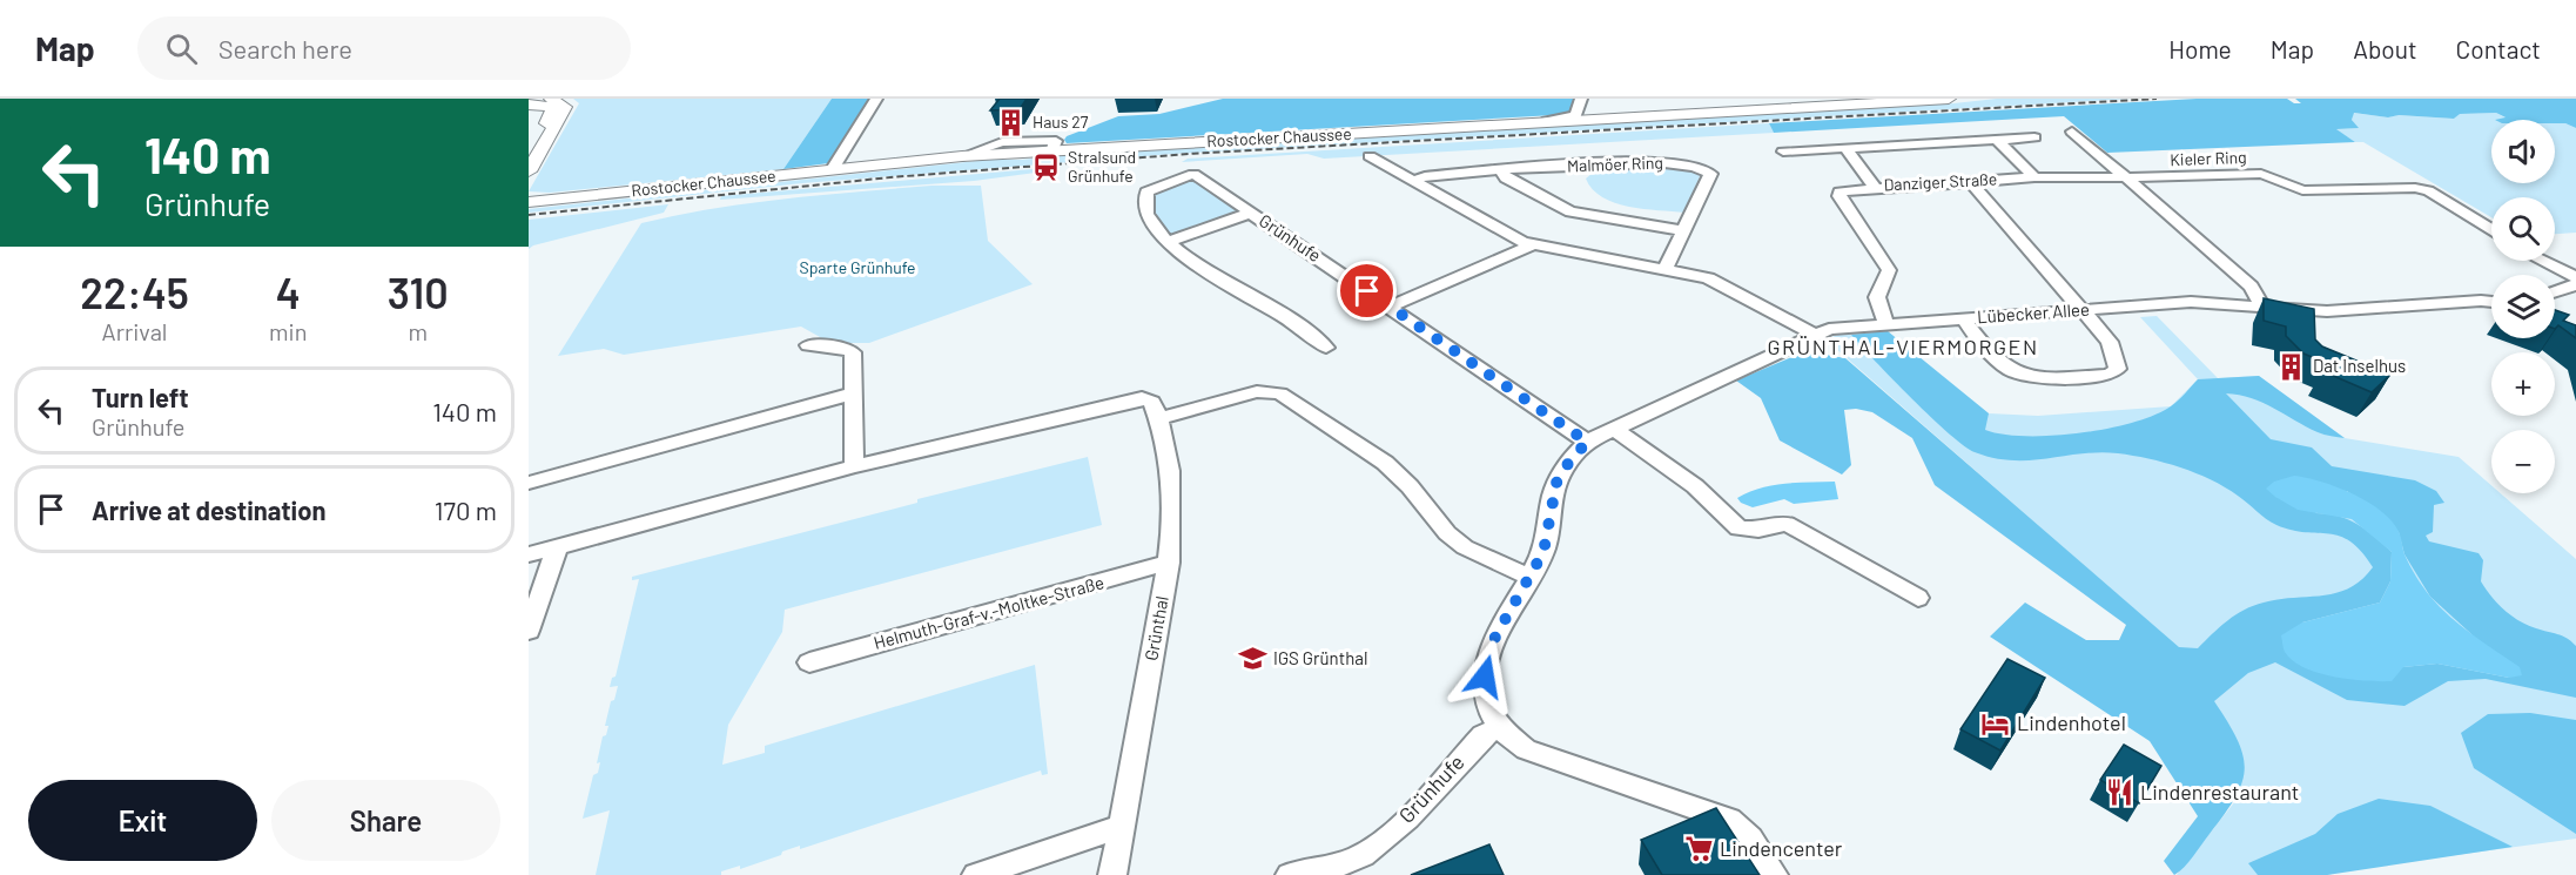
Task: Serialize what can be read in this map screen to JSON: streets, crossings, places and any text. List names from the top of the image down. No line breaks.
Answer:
{"streets":{"main road":["Rostocker Chaussee"],"street":["Kieler Ring","Malmöer Ring","Danziger Straße","Grünhufe","Lübecker Allee","Helmuth-Graf-v.-Moltke-Straße","Grünthal"]},"crossings":[["Kieler Ring","Danziger Straße"],["Danziger Straße","Lübecker Allee"],["Grünhufe","Lübecker Allee"],["Helmuth-Graf-v.-Moltke-Straße","Grünthal"]],"districts":["GRÜNTHAL-VIERMORGEN"],"parks":["Sparte Grünhufe"],"places":{"building":["Haus 27","Dat Inselhus"],"station":["Stralsund Grünhufe"],"school or university":["IGS Grünthal"],"hotel":["Lindenhotel"],"restaurant":["Lindenrestaurant"],"supermarket":["Lindencenter"]},"page":{"header":"Map","search":"Search here","nav":["Home","Map","About","Contact"],"turn":["140 m","Grünhufe"],"map_buttons":["+","−"],"eta":["22:45","Arrival","4","min","310","m"],"list":[{"name":"Turn left","note":"Grünhufe","value":"140 m"},{"name":"Arrive at destination","value":"170 m"}],"buttons":["Exit","Share"]}}
